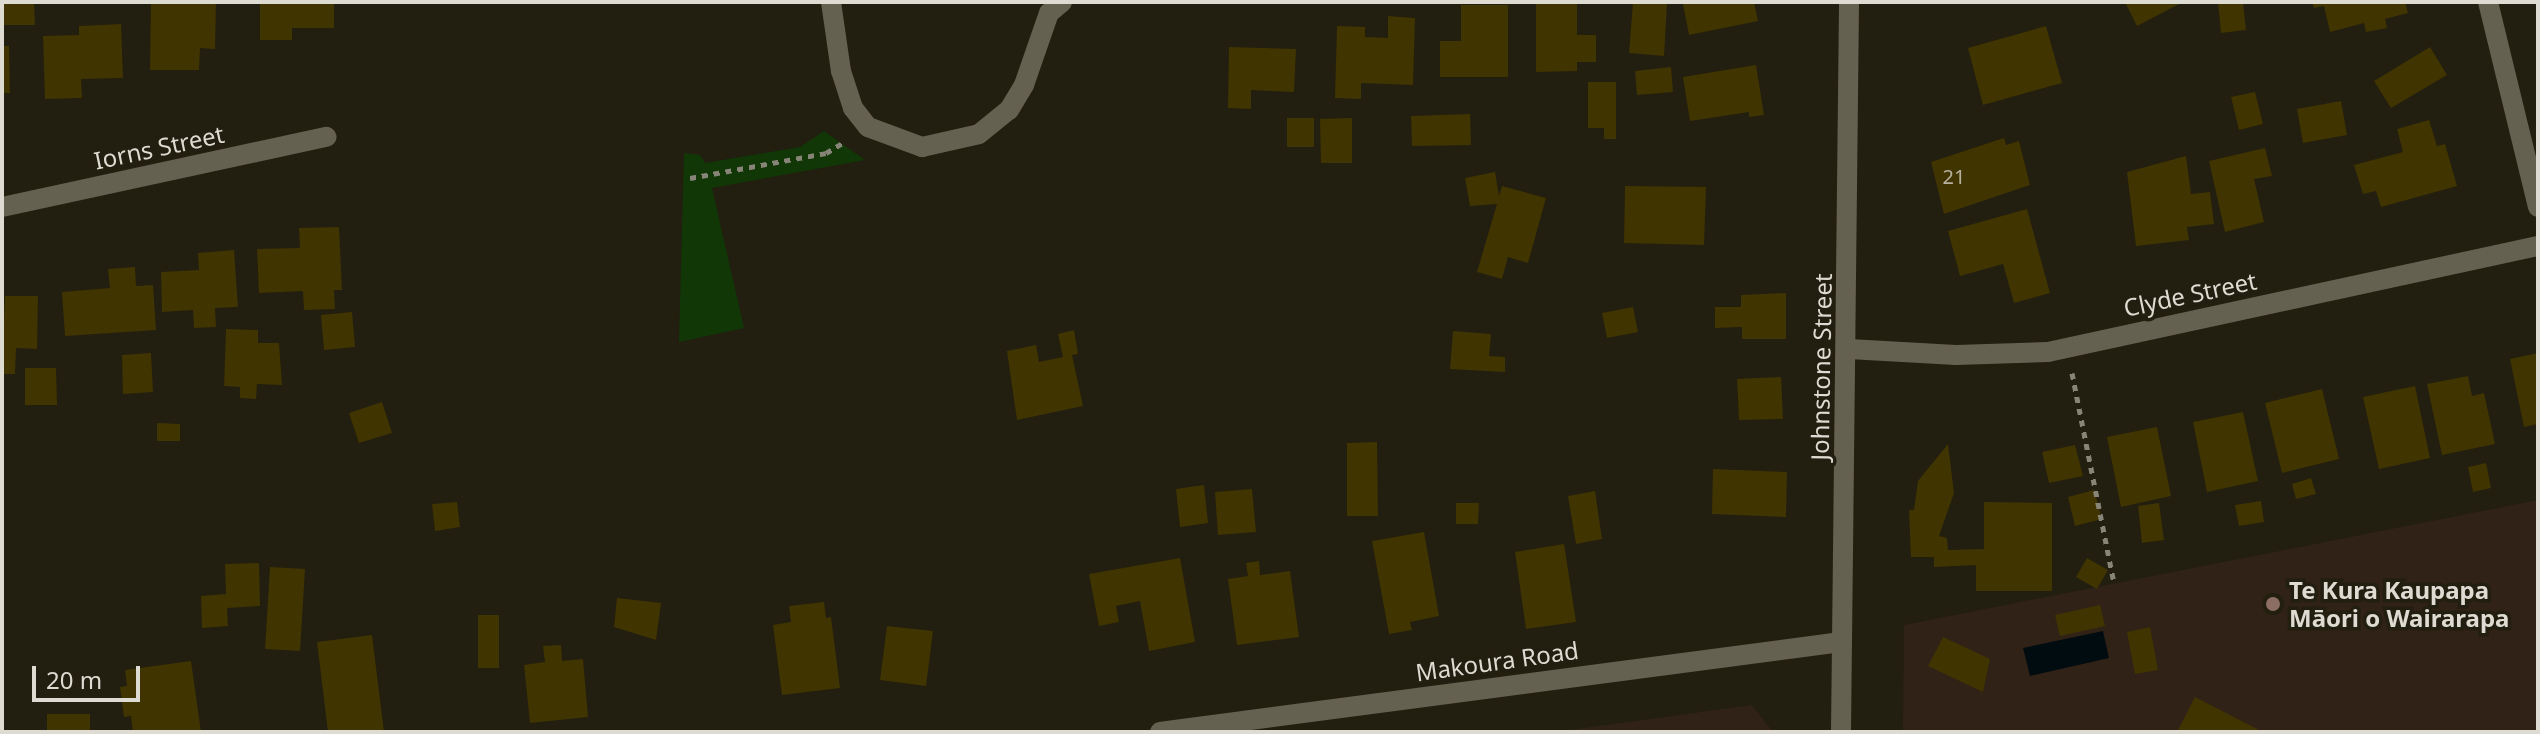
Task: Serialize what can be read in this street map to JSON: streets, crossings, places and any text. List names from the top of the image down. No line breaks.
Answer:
{"streets":{"street":["Iorns Street","Clyde Street","Johnstone Street","Makoura Road"]},"crossings":[["Clyde Street","Johnstone Street"],["Johnstone Street","Makoura Road"]],"places":["Te Kura Kaupapa Māori o Wairarapa"],"house_numbers":["21"],"scale_bar":"20 m"}
